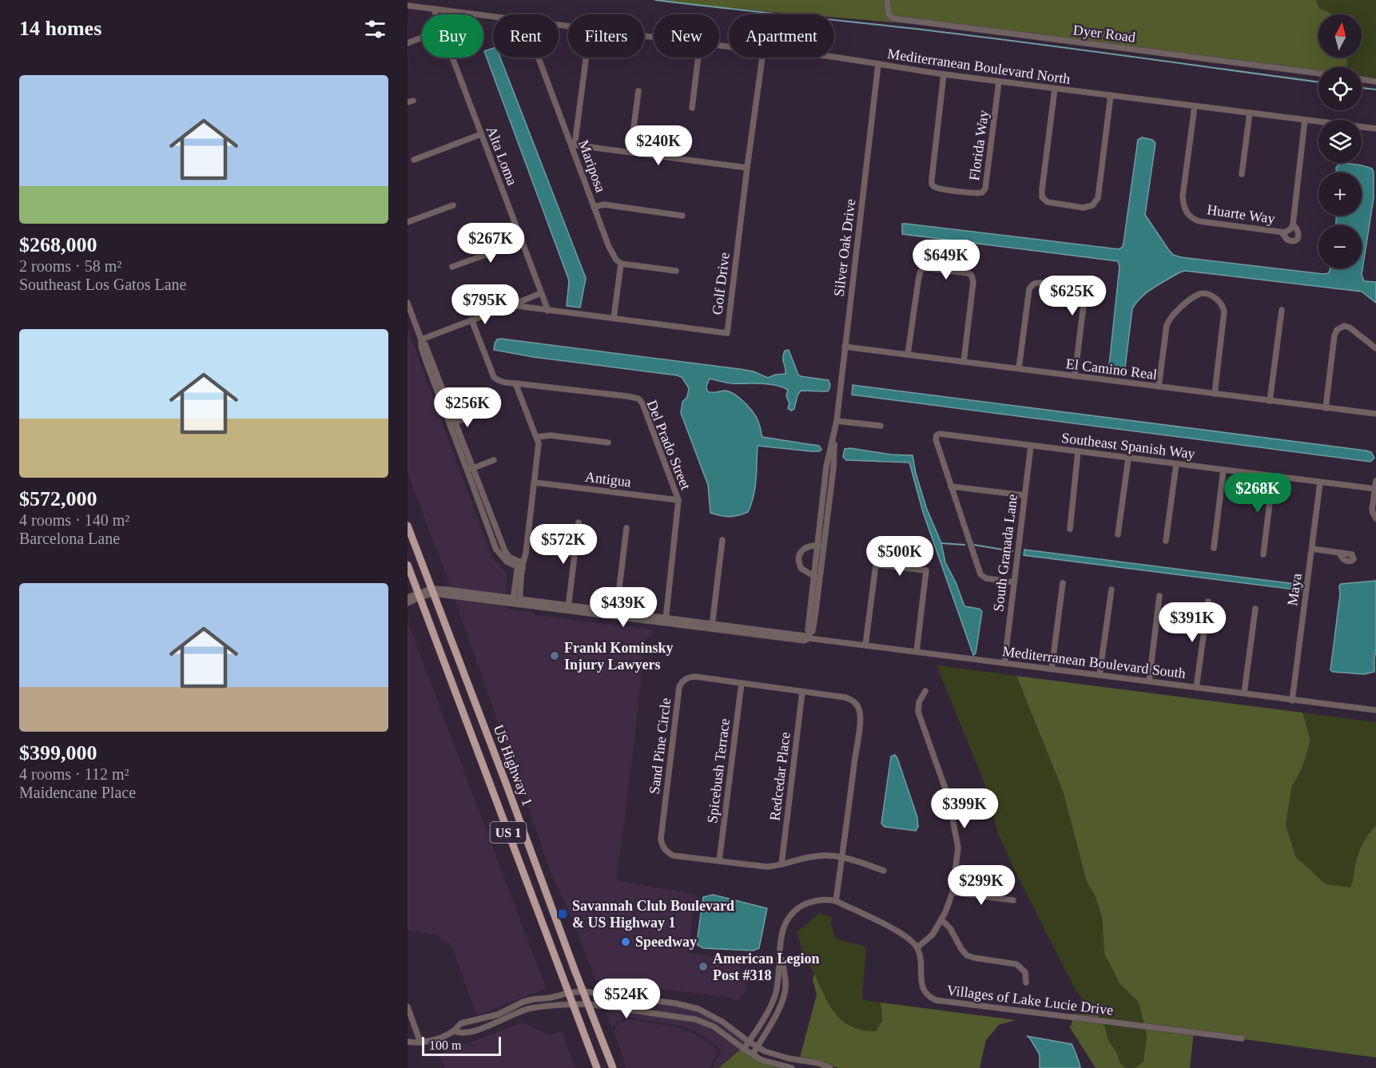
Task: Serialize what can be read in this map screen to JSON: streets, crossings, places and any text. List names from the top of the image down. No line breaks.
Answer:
{"streets":{"main road":["US Highway 1","US 1"],"street":["Dyer Road","Mediterranean Boulevard North","Florida Way","Alta Loma","Mariposa","Huarte Way","Silver Oak Drive","Golf Drive","El Camino Real","Del Prado Street","Southeast Spanish Way","Antigua","South Granada Lane","Maya","Mediterranean Boulevard South","Sand Pine Circle","Spicebush Terrace","Redcedar Place","Villages of Lake Lucie Drive"]},"crossings":[["Mediterranean Boulevard North","Florida Way"],["Mediterranean Boulevard North","Alta Loma"],["Mediterranean Boulevard North","Huarte Way"],["Mediterranean Boulevard North","Silver Oak Drive"],["Alta Loma","Golf Drive"],["Silver Oak Drive","El Camino Real"],["Silver Oak Drive","Mediterranean Boulevard South"],["Del Prado Street","Antigua"],["Del Prado Street","Mediterranean Boulevard South"],["Southeast Spanish Way","South Granada Lane"],["Southeast Spanish Way","Maya"],["South Granada Lane","Mediterranean Boulevard South"],["Maya","Mediterranean Boulevard South"],["Mediterranean Boulevard South","US Highway 1"],["Sand Pine Circle","Spicebush Terrace"],["Sand Pine Circle","Redcedar Place"]],"places":{"other":["Frankl Kominsky Injury Lawyers","Speedway","American Legion Post #318"],"transit":["Savannah Club Boulevard & US Highway 1"]},"scale_bar":"100 m","north":"top","page":{"heading":"14 homes","map_buttons":["+","−"],"chip":["Buy","Rent","Filters","New","Apartment"],"list":[{"name":"$268,000","note":"2 rooms · 58 m² · Southeast Los Gatos Lane"},{"name":"$572,000","note":"4 rooms · 140 m² · Barcelona Lane"},{"name":"$399,000","note":"4 rooms · 112 m² · Maidencane Place"}],"price":["$240K","$267K","$649K","$625K","$795K","$256K","$268K","$572K","$500K","$439K","$391K","$399K","$299K","$524K"],"scale":"100 m"}}
